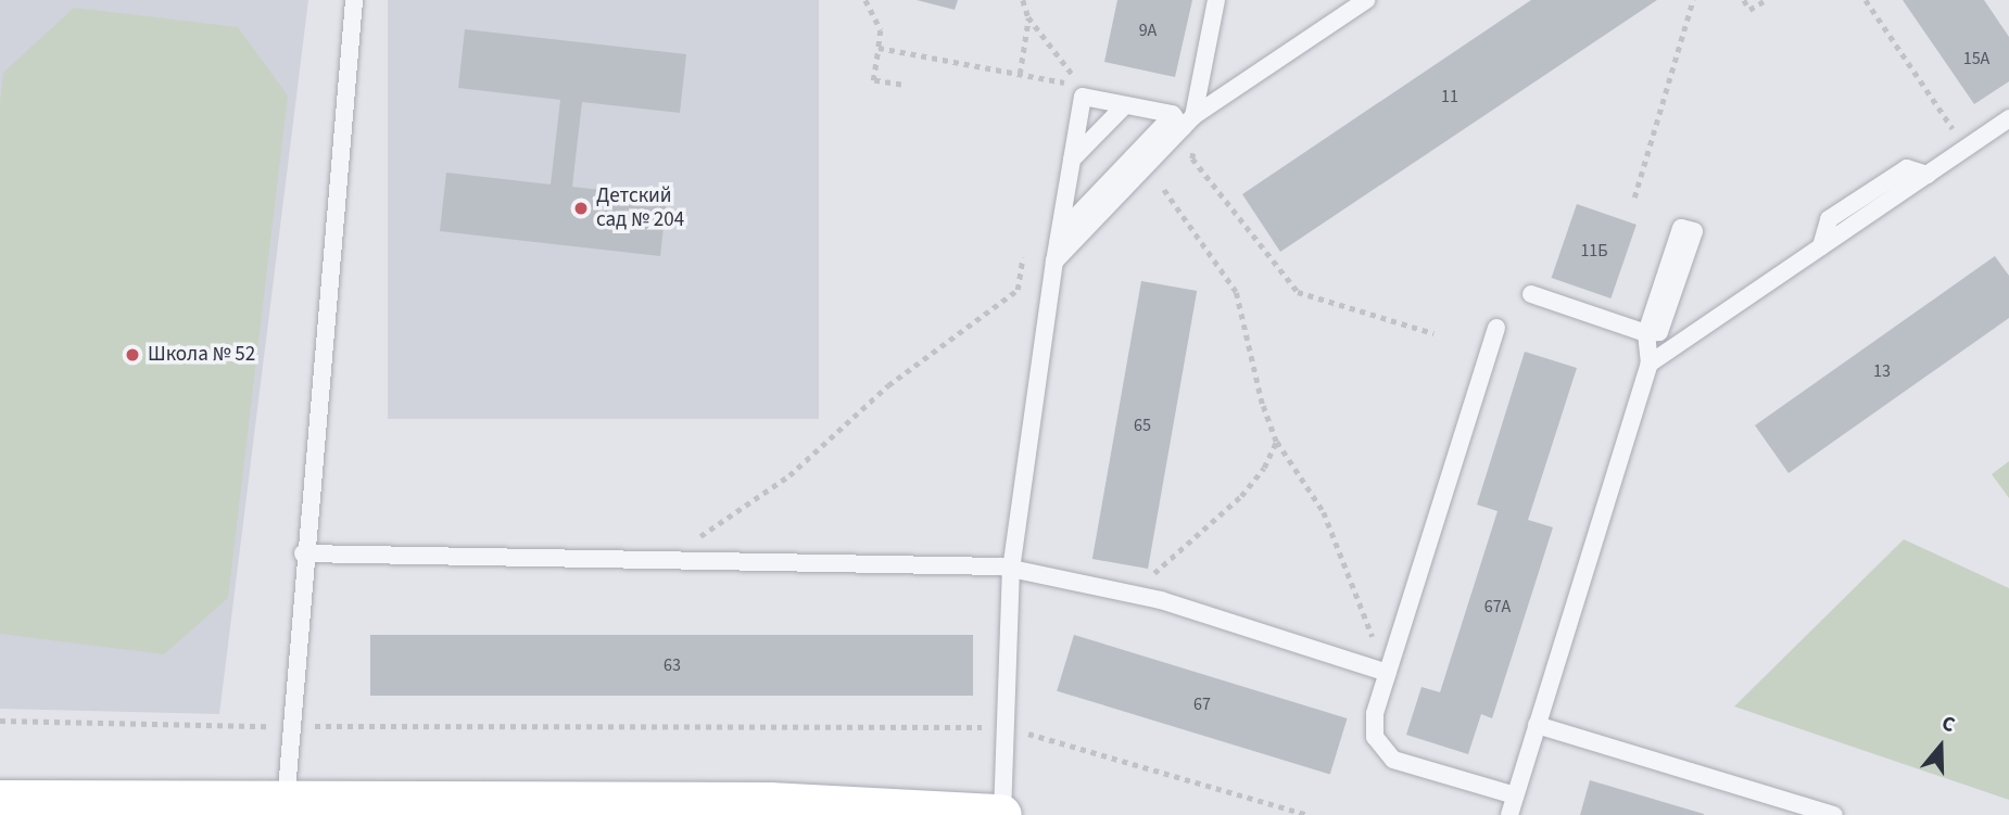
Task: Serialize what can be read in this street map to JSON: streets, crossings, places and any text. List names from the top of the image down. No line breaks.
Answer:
{"places":["Детский сад № 204","Школа № 52"],"house_numbers":["9А","15А","11","11Б","13","65","67А","63","67"],"north":"top"}
